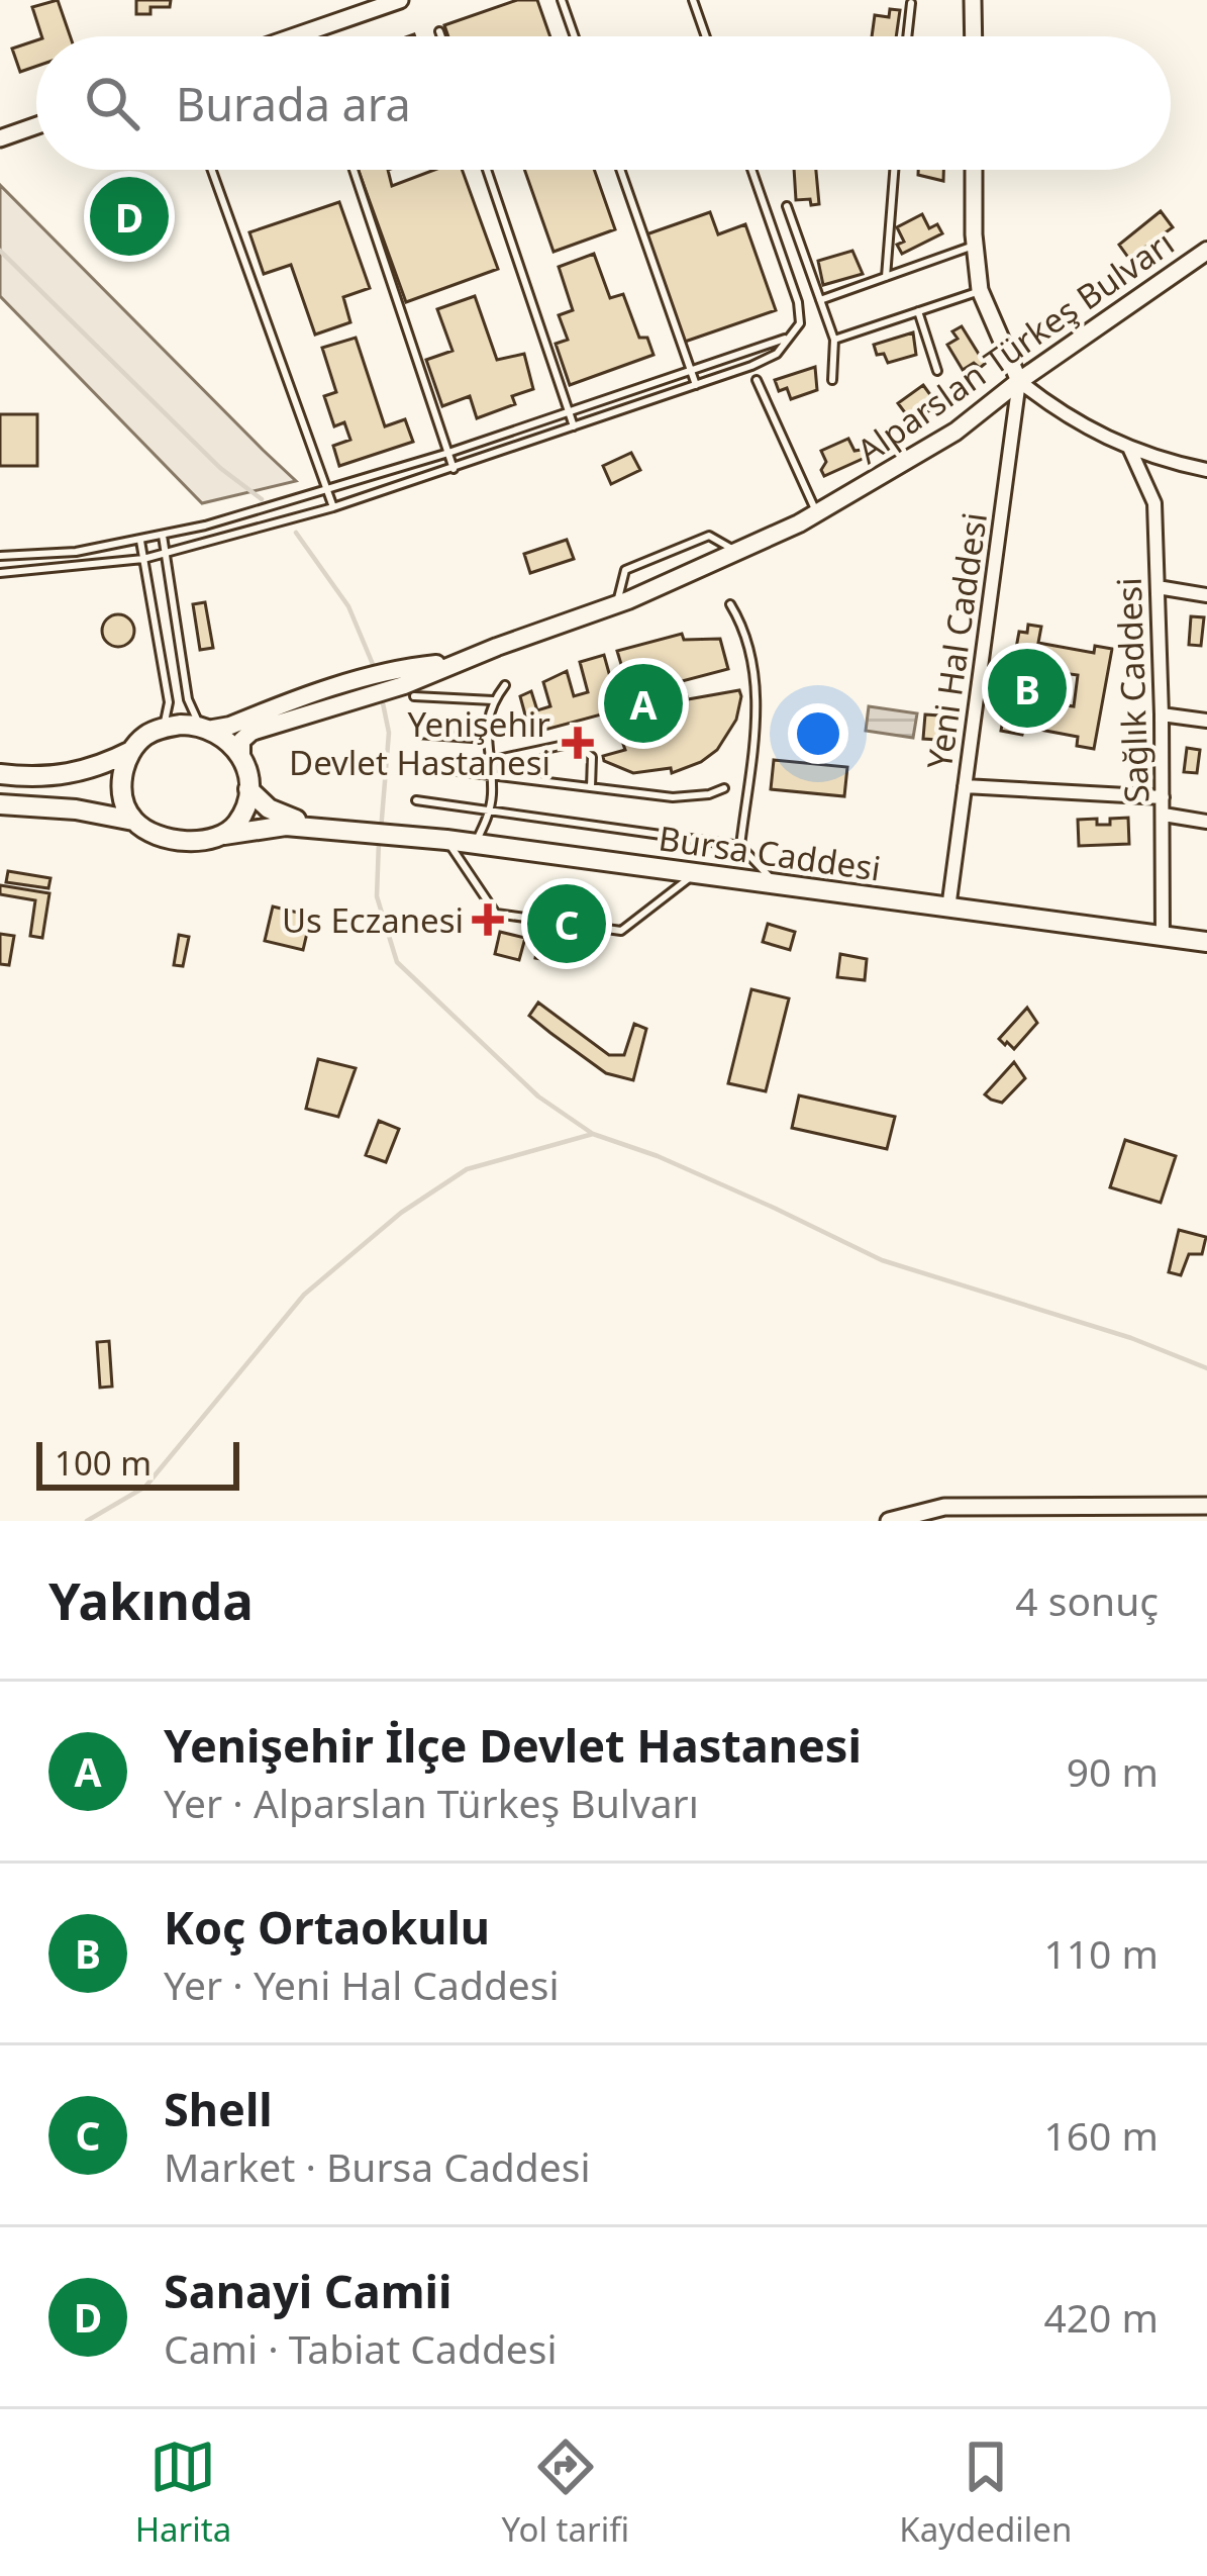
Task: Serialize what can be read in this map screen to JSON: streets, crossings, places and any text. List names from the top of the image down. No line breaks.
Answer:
{"streets":{"main road":["Alparslan Türkeş Bulvarı","Bursa Caddesi"],"street":["Yeni Hal Caddesi","Sağlık Caddesi"]},"crossings":[["Alparslan Türkeş Bulvarı","Yeni Hal Caddesi"],["Alparslan Türkeş Bulvarı","Bursa Caddesi"],["Yeni Hal Caddesi","Bursa Caddesi"],["Sağlık Caddesi","Bursa Caddesi"]],"places":{"health":["Yenişehir Devlet Hastanesi","Us Eczanesi"]},"scale_bar":"100 m","page":{"search":"Burada ara","pins":["D","B","A","C"],"scale":"100 m","heading":["Yakında","4 sonuç"],"list":[{"mark":"A","name":"Yenişehir İlçe Devlet Hastanesi","note":"Yer · Alparslan Türkeş Bulvarı","value":"90 m"},{"mark":"B","name":"Koç Ortaokulu","note":"Yer · Yeni Hal Caddesi","value":"110 m"},{"mark":"C","name":"Shell","note":"Market · Bursa Caddesi","value":"160 m"},{"mark":"D","name":"Sanayi Camii","note":"Cami · Tabiat Caddesi","value":"420 m"}],"nav":["Harita","Yol tarifi","Kaydedilen"]}}
